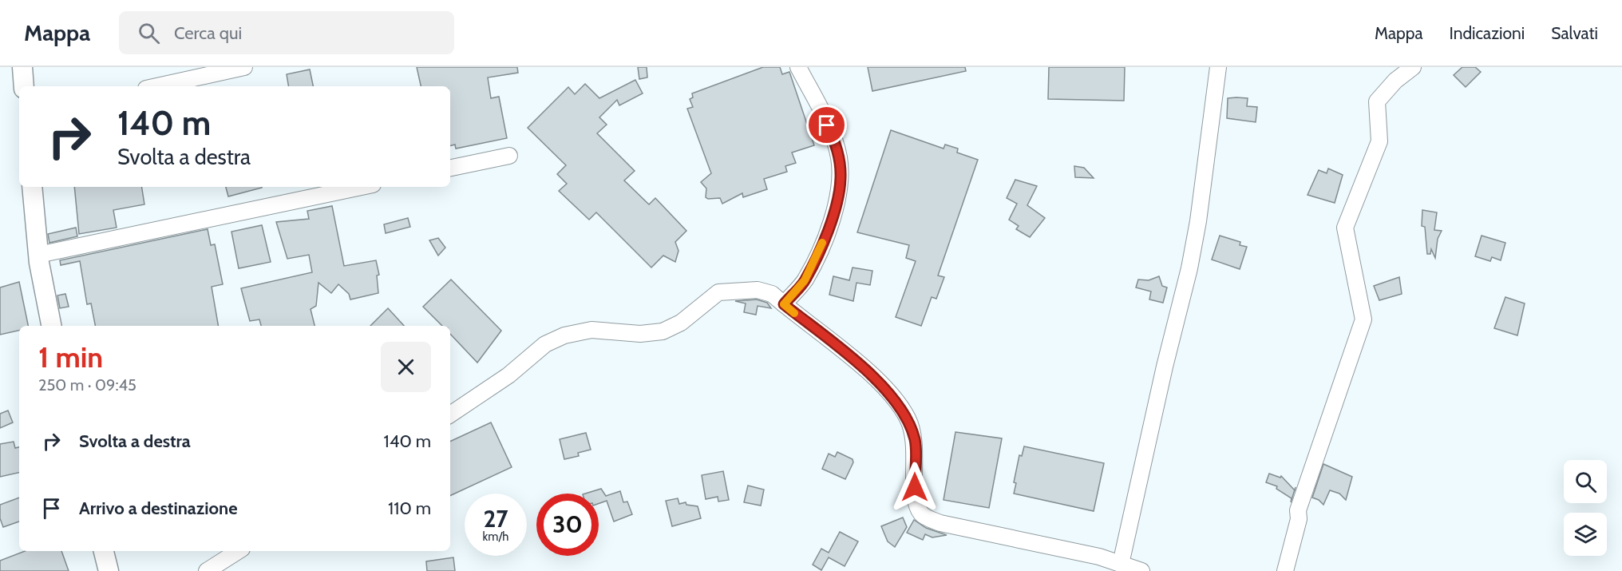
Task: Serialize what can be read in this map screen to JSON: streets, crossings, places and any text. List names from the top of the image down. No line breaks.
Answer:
{"page":{"header":"Mappa","search":"Cerca qui","nav":["Mappa","Indicazioni","Salvati"],"turn":["140 m","Svolta a destra"],"heading":["1 min","250 m · 09:45"],"list":[{"name":"Svolta a destra","value":"140 m"},{"name":"Arrivo a destinazione","value":"110 m"}],"speed":"27 km/h","limit":"30"}}
